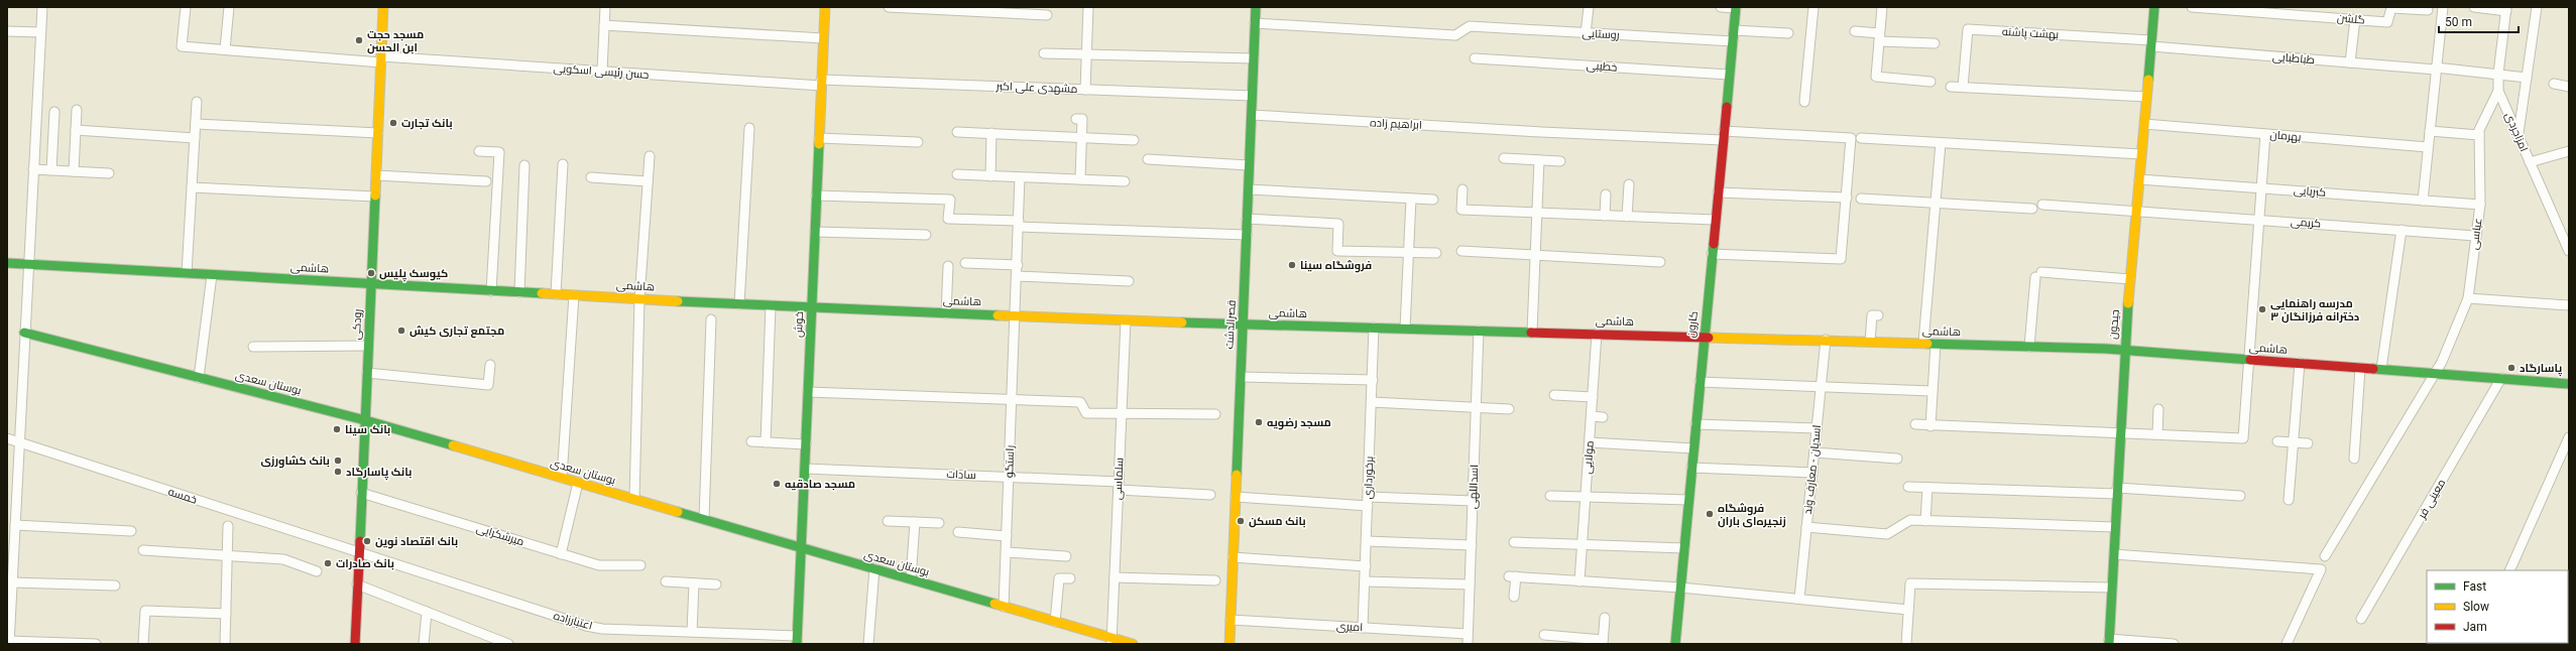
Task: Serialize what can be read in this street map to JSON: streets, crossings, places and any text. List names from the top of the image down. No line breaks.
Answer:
{"streets":{"main road":["هاشمی","رودکی","خوش","قصرالدشت","کارون","جیحون","بوستان سعدی"],"street":["گلشن","بهشت پاشنه","روستایی","طباطبایی","خطیبی","حسن رئیسی اسکویی","مشهدی علی اکبر","ابراهیم زاده","امزاجردی","بهرمان","کبریایی","کریمی","عباسی","مولایی","راستگو","اسدیان - معارف وند","سادات","برخورداری","سلماسی","اسداللهی","خمسه","معینی فر","میرشکرایی","اعتبارزاده","امیری"]},"crossings":[["بهشت پاشنه","طباطبایی"],["بهشت پاشنه","جیحون"],["روستایی","قصرالدشت"],["روستایی","کارون"],["طباطبایی","امزاجردی"],["طباطبایی","جیحون"],["خطیبی","کارون"],["حسن رئیسی اسکویی","مشهدی علی اکبر"],["حسن رئیسی اسکویی","رودکی"],["حسن رئیسی اسکویی","خوش"],["مشهدی علی اکبر","خوش"],["مشهدی علی اکبر","قصرالدشت"],["ابراهیم زاده","قصرالدشت"],["ابراهیم زاده","کارون"],["امزاجردی","عباسی"],["بهرمان","جیحون"],["کبریایی","عباسی"],["کبریایی","جیحون"],["کریمی","عباسی"],["کریمی","جیحون"],["عباسی","هاشمی"],["هاشمی","رودکی"],["هاشمی","خوش"],["هاشمی","قصرالدشت"],["هاشمی","کارون"],["هاشمی","جیحون"],["هاشمی","مولایی"],["هاشمی","راستگو"],["هاشمی","اسدیان - معارف وند"],["هاشمی","برخورداری"],["هاشمی","سلماسی"],["هاشمی","اسداللهی"],["هاشمی","معینی فر"],["رودکی","بوستان سعدی"],["رودکی","خمسه"],["رودکی","میرشکرایی"],["رودکی","اعتبارزاده"],["خوش","بوستان سعدی"],["خوش","سادات"],["خوش","اعتبارزاده"],["قصرالدشت","امیری"],["بوستان سعدی","راستگو"],["بوستان سعدی","سلماسی"],["راستگو","سادات"],["سادات","سلماسی"],["برخورداری","امیری"],["اسداللهی","امیری"],["خمسه","اعتبارزاده"]],"places":["مسجد حجت ابن الحسن","بانک تجارت","فروشگاه سینا","کیوسک پلیس","مدرسه راهنمایی دخترانه فرزانگان ۳","مجتمع تجاری کیش","پاسارگاد","مسجد رضویه","بانک سینا","بانک کشاورزی","بانک پاسارگاد","مسجد صادقیه","فروشگاه زنجیره‌ای باران","بانک مسکن","بانک اقتصاد نوین","بانک صادرات"],"legend":["Fast","Slow","Jam"],"scale_bar":"50 m"}
